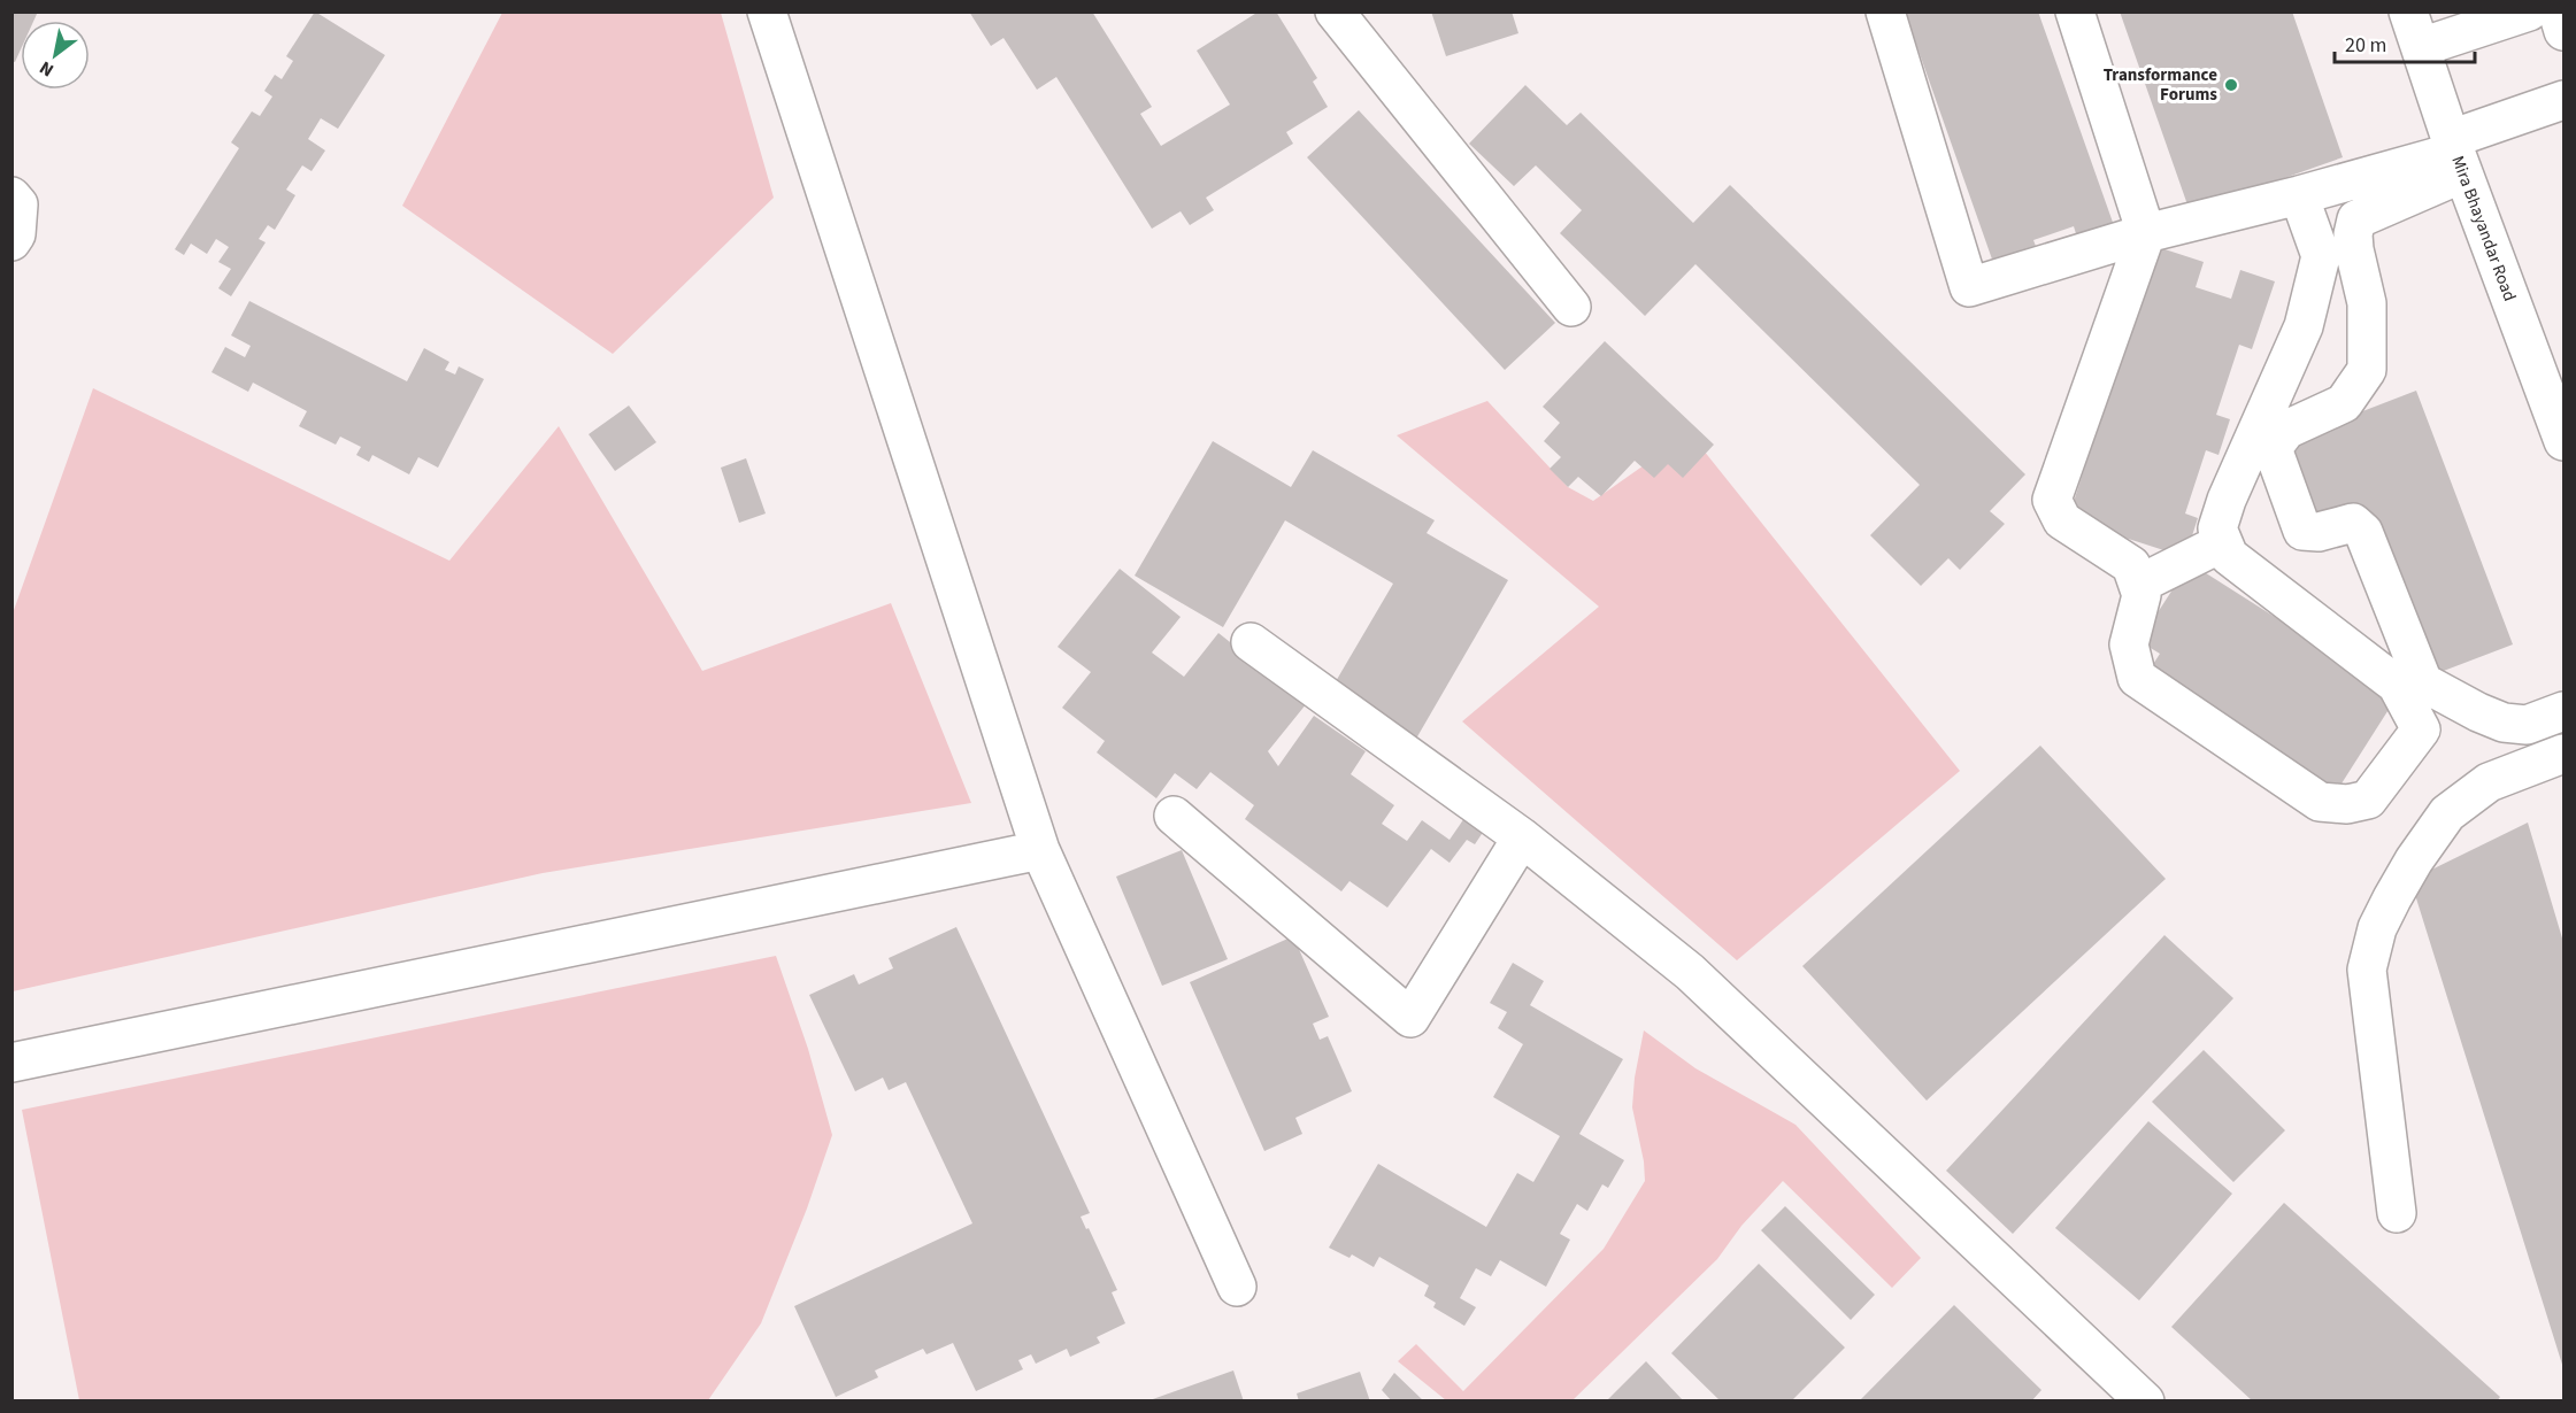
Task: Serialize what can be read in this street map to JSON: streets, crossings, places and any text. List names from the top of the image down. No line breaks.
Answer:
{"streets":{"street":["Mira Bhayandar Road"]},"places":["Transformance Forums"],"scale_bar":"20 m","north":"bottom left"}
